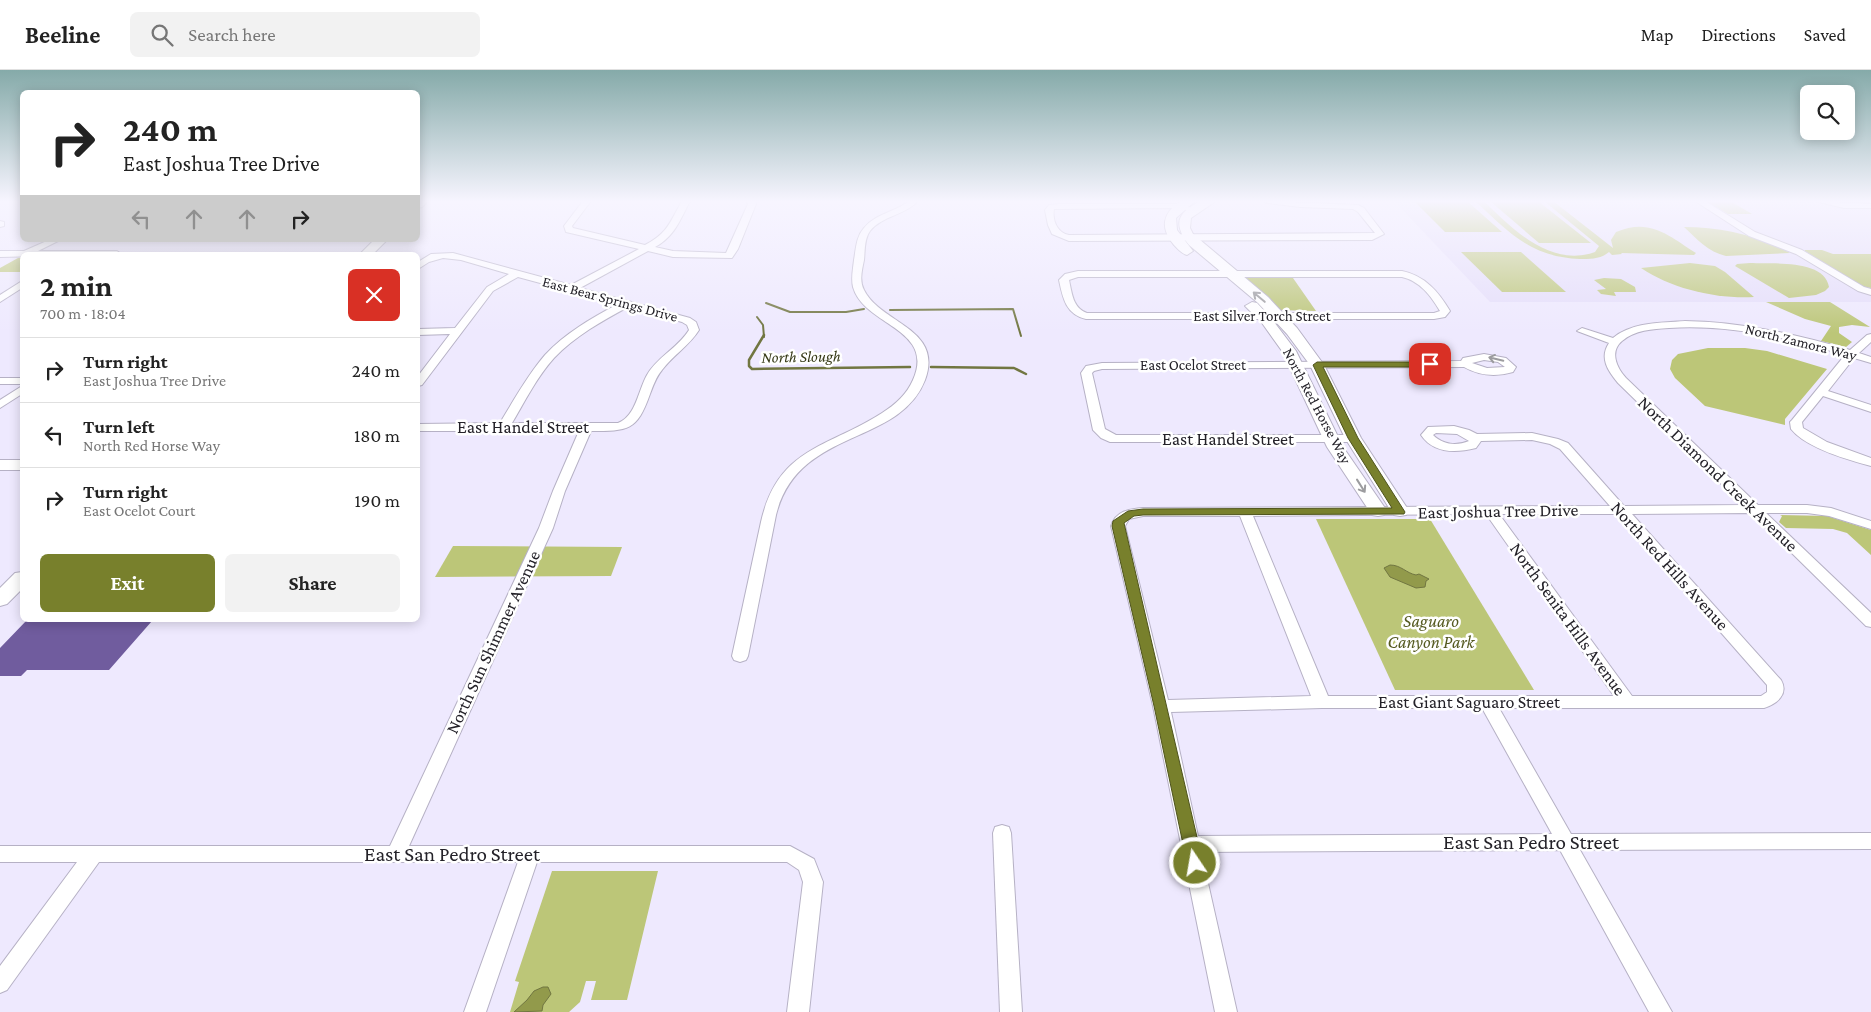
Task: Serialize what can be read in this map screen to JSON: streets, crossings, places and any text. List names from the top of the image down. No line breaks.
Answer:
{"streets":{"street":["East Bear Springs Drive","East Silver Torch Street","North Zamora Way","East Ocelot Street","North Red Horse Way","East Handel Street","North Diamond Creek Avenue","East Joshua Tree Drive","North Red Hills Avenue","North Senita Hills Avenue","North Sun Shimmer Avenue","East Giant Saguaro Street","East San Pedro Street"]},"crossings":[["East Bear Springs Drive","East Handel Street"],["East Silver Torch Street","North Red Horse Way"],["North Zamora Way","North Diamond Creek Avenue"],["East Ocelot Street","North Red Horse Way"],["East Ocelot Street","East Handel Street"],["North Red Horse Way","East Handel Street"],["North Red Horse Way","East Joshua Tree Drive"],["East Handel Street","North Sun Shimmer Avenue"],["North Diamond Creek Avenue","East Joshua Tree Drive"],["East Joshua Tree Drive","North Red Hills Avenue"],["East Joshua Tree Drive","North Senita Hills Avenue"],["East Joshua Tree Drive","East Giant Saguaro Street"],["North Red Hills Avenue","East Giant Saguaro Street"],["North Senita Hills Avenue","East Giant Saguaro Street"],["North Sun Shimmer Avenue","East San Pedro Street"]],"water":["North Slough"],"parks":["Saguaro Canyon Park"],"page":{"header":"Beeline","search":"Search here","nav":["Map","Directions","Saved"],"turn":["240 m","East Joshua Tree Drive"],"heading":["2 min","700 m · 18:04"],"list":[{"name":"Turn right","note":"East Joshua Tree Drive","value":"240 m"},{"name":"Turn left","note":"North Red Horse Way","value":"180 m"},{"name":"Turn right","note":"East Ocelot Court","value":"190 m"}],"buttons":["Exit","Share"]}}
